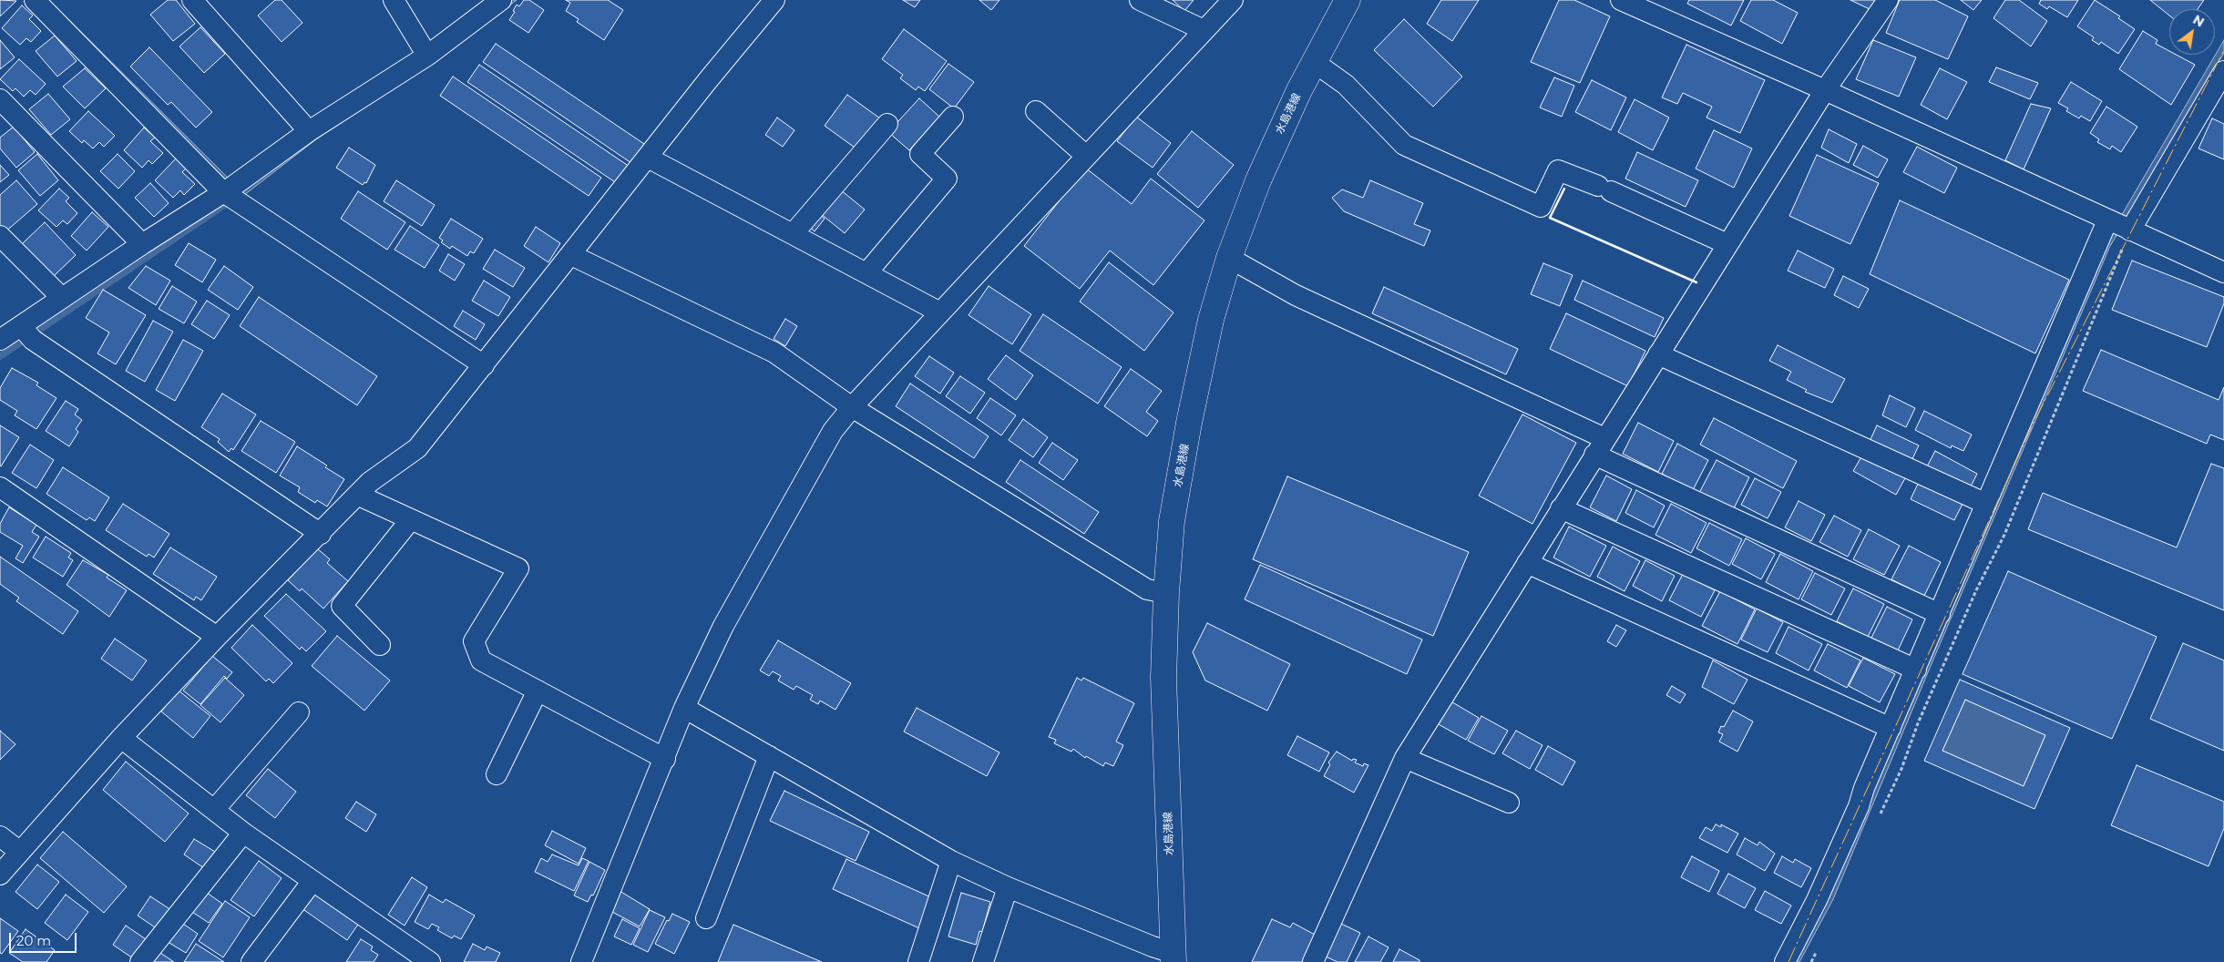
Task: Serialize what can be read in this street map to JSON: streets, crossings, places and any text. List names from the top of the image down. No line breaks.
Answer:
{"streets":{"main road":["水島港線"]},"scale_bar":"20 m","north":"top right"}
